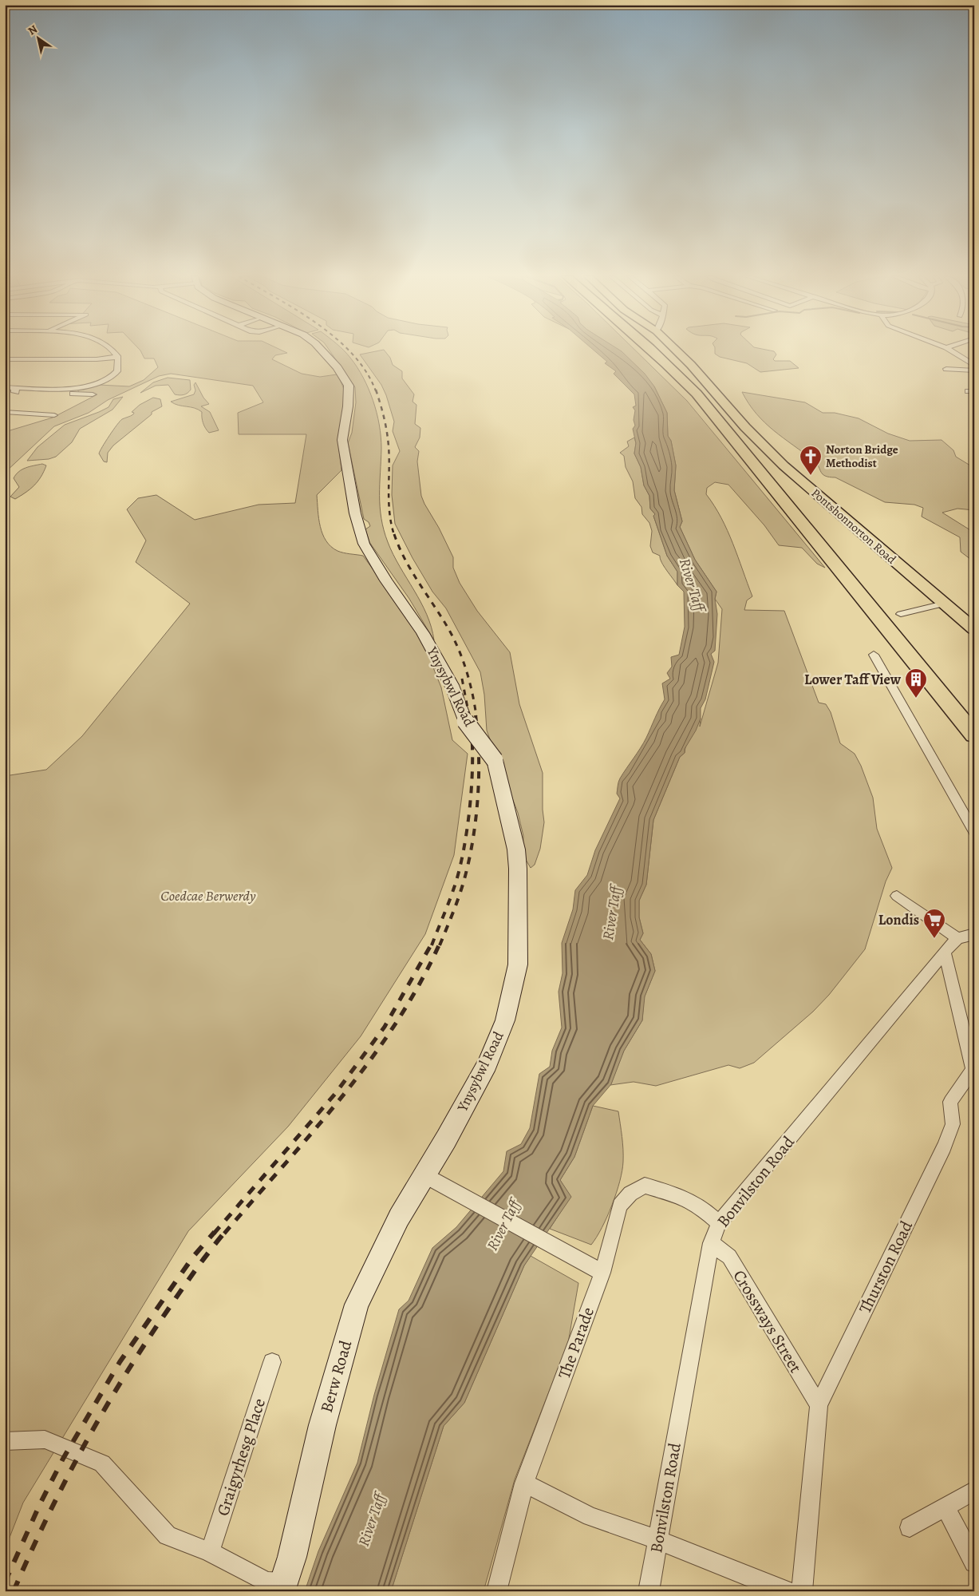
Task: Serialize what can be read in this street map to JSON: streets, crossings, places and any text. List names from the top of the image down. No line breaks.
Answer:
{"streets":{"main road":["Pontshonnorton Road","Ynysybwl Road","Berw Road"],"street":["Bonvilston Road","Thurston Road","Crossways Street","The Parade","Graigyrhesg Place"]},"crossings":[["Ynysybwl Road","Berw Road"],["Bonvilston Road","Thurston Road"],["Bonvilston Road","Crossways Street"],["Bonvilston Road","The Parade"],["Thurston Road","Crossways Street"]],"water":["River Taff"],"parks":["Coedcae Berwerdy"],"places":{"church":["Norton Bridge Methodist"],"building":["Lower Taff View"],"supermarket":["Londis"]},"north":"top left"}
